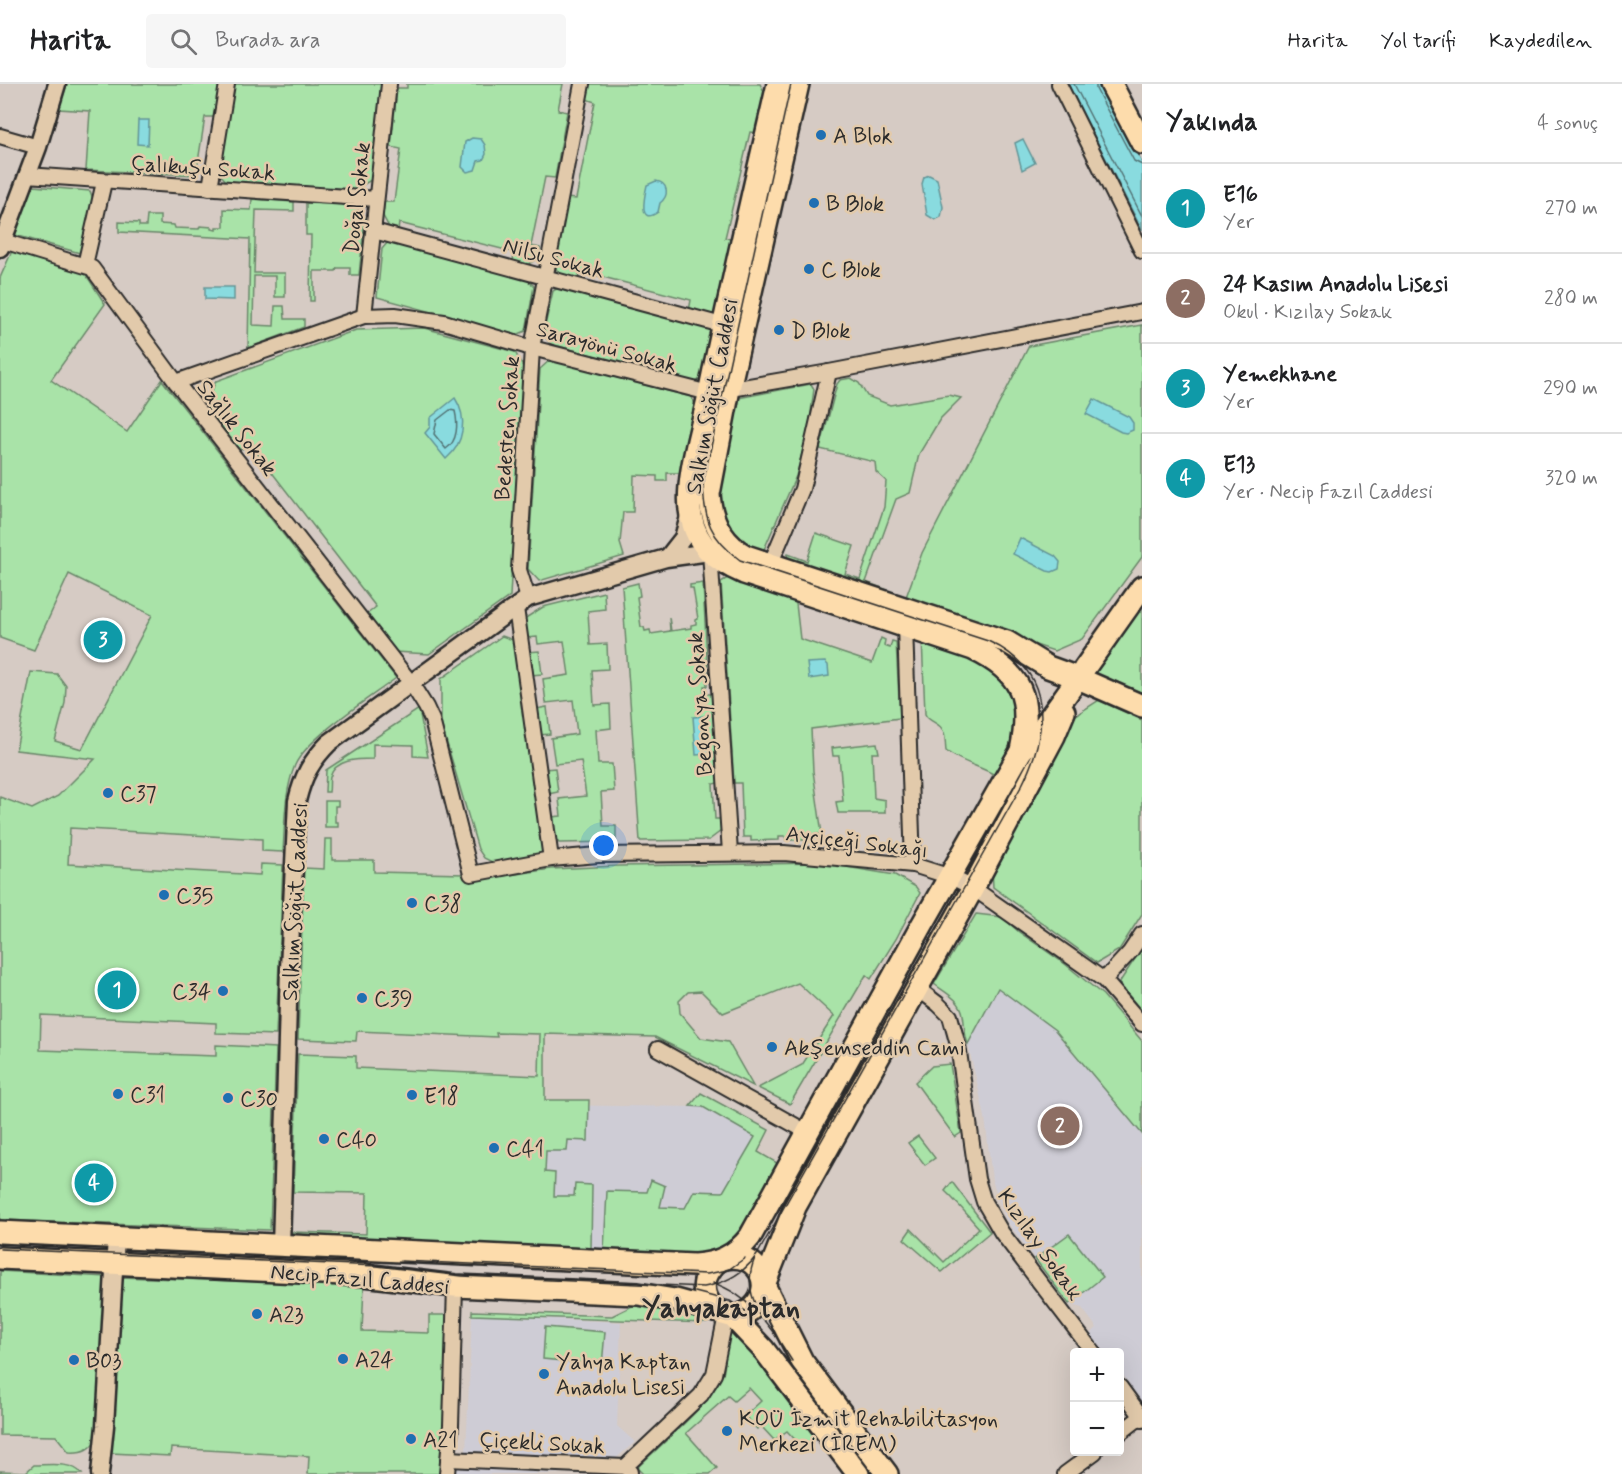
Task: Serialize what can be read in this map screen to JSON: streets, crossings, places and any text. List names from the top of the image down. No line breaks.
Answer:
{"streets":{"main road":["Salkım Söğüt Caddesi","Necip Fazıl Caddesi"],"street":["Çalıkuşu Sokak","Doğal Sokak","Nilsu Sokak","Sarayönü Sokak","Sağlık Sokak","Bedesten Sokak","Begonya Sokak","Ayçiçeği Sokağı","Kızılay Sokak","Çiçekli Sokak"]},"crossings":[["Çalıkuşu Sokak","Doğal Sokak"],["Doğal Sokak","Nilsu Sokak"],["Doğal Sokak","Sarayönü Sokak"],["Nilsu Sokak","Salkım Söğüt Caddesi"],["Nilsu Sokak","Bedesten Sokak"],["Sarayönü Sokak","Salkım Söğüt Caddesi"],["Sarayönü Sokak","Sağlık Sokak"],["Sarayönü Sokak","Bedesten Sokak"],["Salkım Söğüt Caddesi","Sağlık Sokak"],["Salkım Söğüt Caddesi","Bedesten Sokak"],["Salkım Söğüt Caddesi","Begonya Sokak"],["Salkım Söğüt Caddesi","Necip Fazıl Caddesi"],["Sağlık Sokak","Ayçiçeği Sokağı"],["Begonya Sokak","Ayçiçeği Sokağı"]],"districts":["Yahyakaptan"],"places":["A Blok","B Blok","C Blok","D Blok","C37","C35","C38","C34","C39","Akşemseddin Cami","C31","E18","C30","C40","C41","A23","A24","B03","Yahya Kaptan Anadolu Lisesi","KOÜ İzmit Rehabilitasyon Merkezi (İREM)","A21"],"page":{"header":"Harita","search":"Burada ara","nav":["Harita","Yol tarifi","Kaydedilen"],"heading":["Yakında","4 sonuç"],"list":[{"mark":"1","name":"E16","note":"Yer","value":"270 m"},{"mark":"2","name":"24 Kasım Anadolu Lisesi","note":"Okul · Kızılay Sokak","value":"280 m"},{"mark":"3","name":"Yemekhane","note":"Yer","value":"290 m"},{"mark":"4","name":"E13","note":"Yer · Necip Fazıl Caddesi","value":"320 m"}],"pins":["3","1","2","4"],"map_buttons":["+","−"]}}
